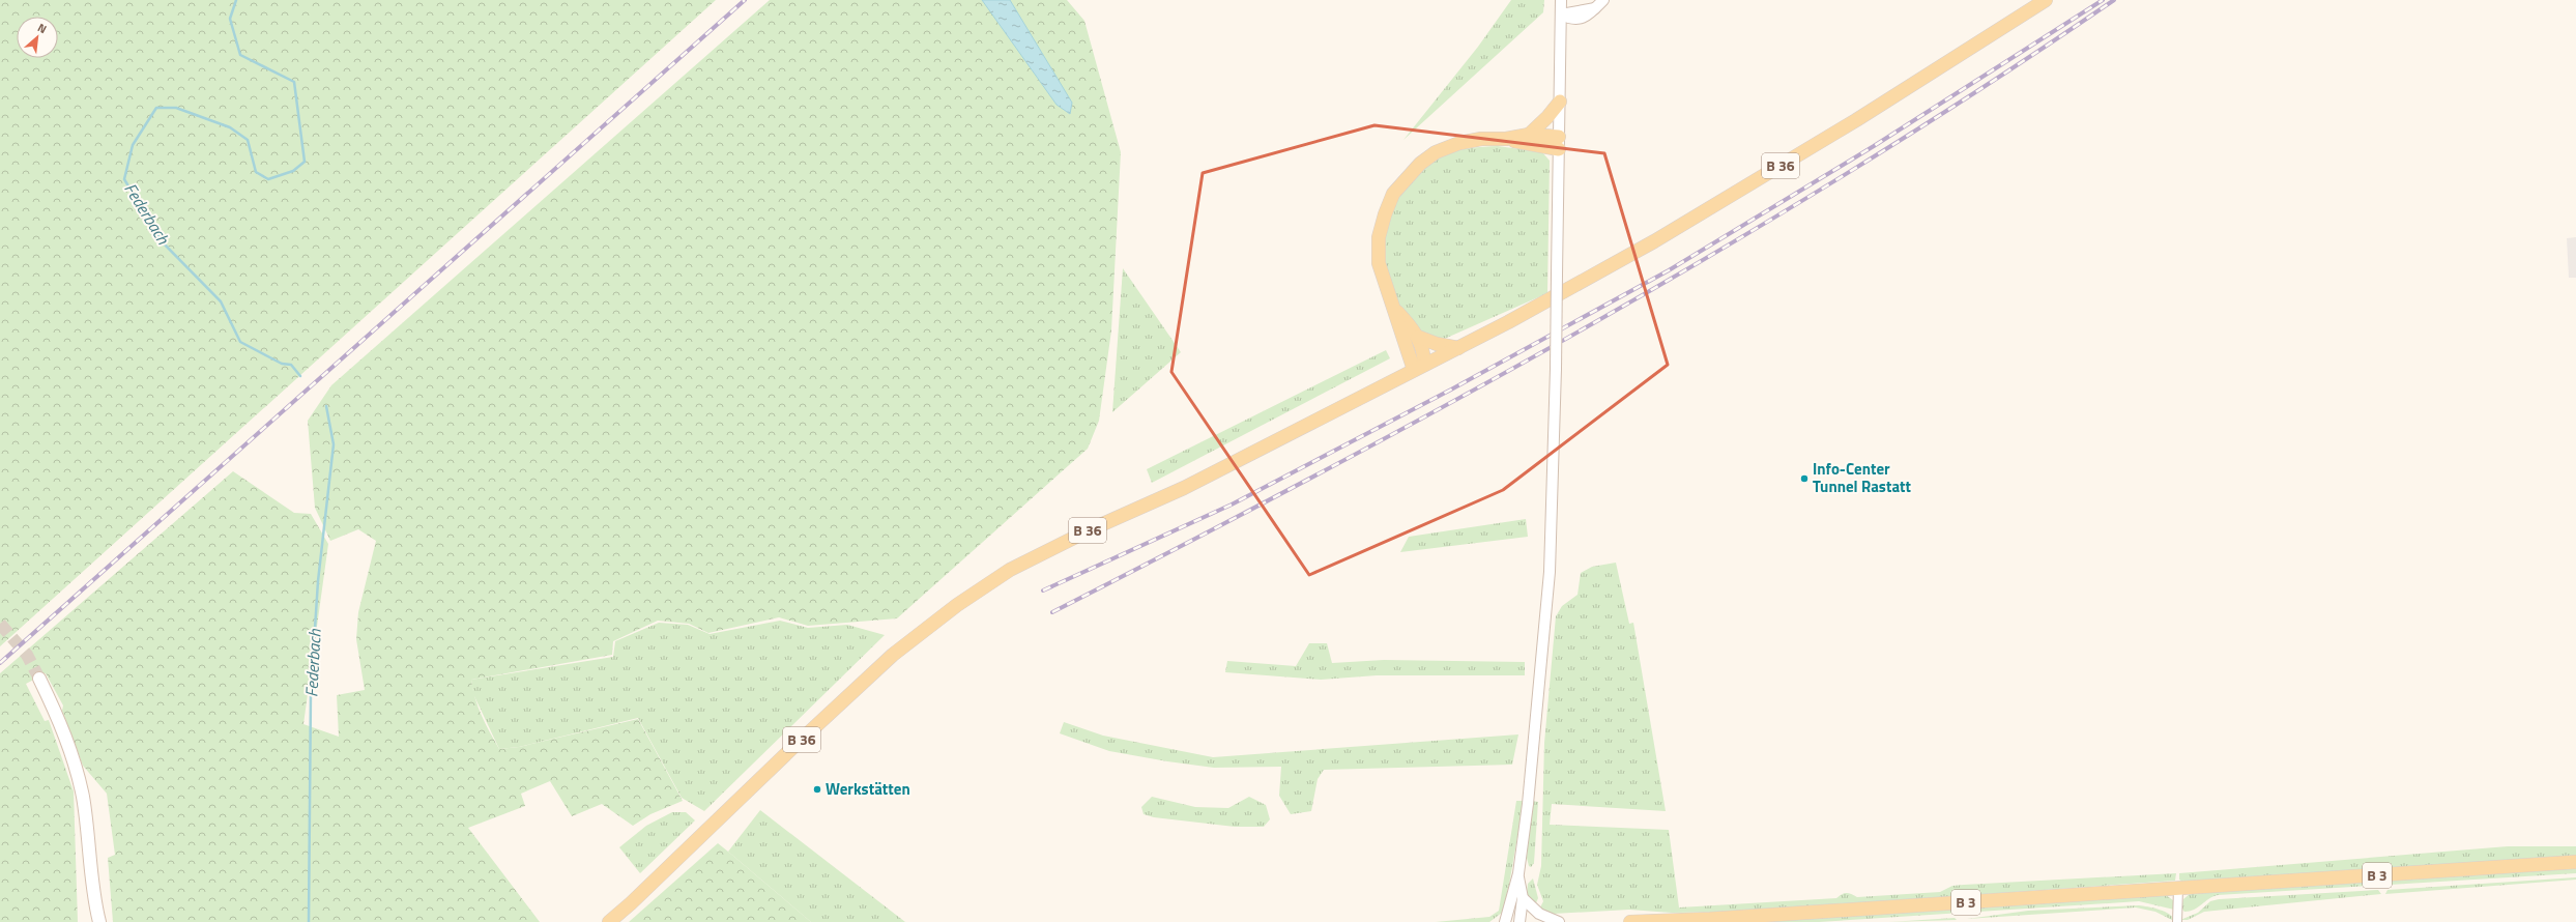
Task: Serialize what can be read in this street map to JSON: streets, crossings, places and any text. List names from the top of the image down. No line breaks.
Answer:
{"streets":{"main road":["B 36","B 3"]},"water":["Federbach"],"places":["Info-Center Tunnel Rastatt","Werkstätten"],"north":"top right"}
